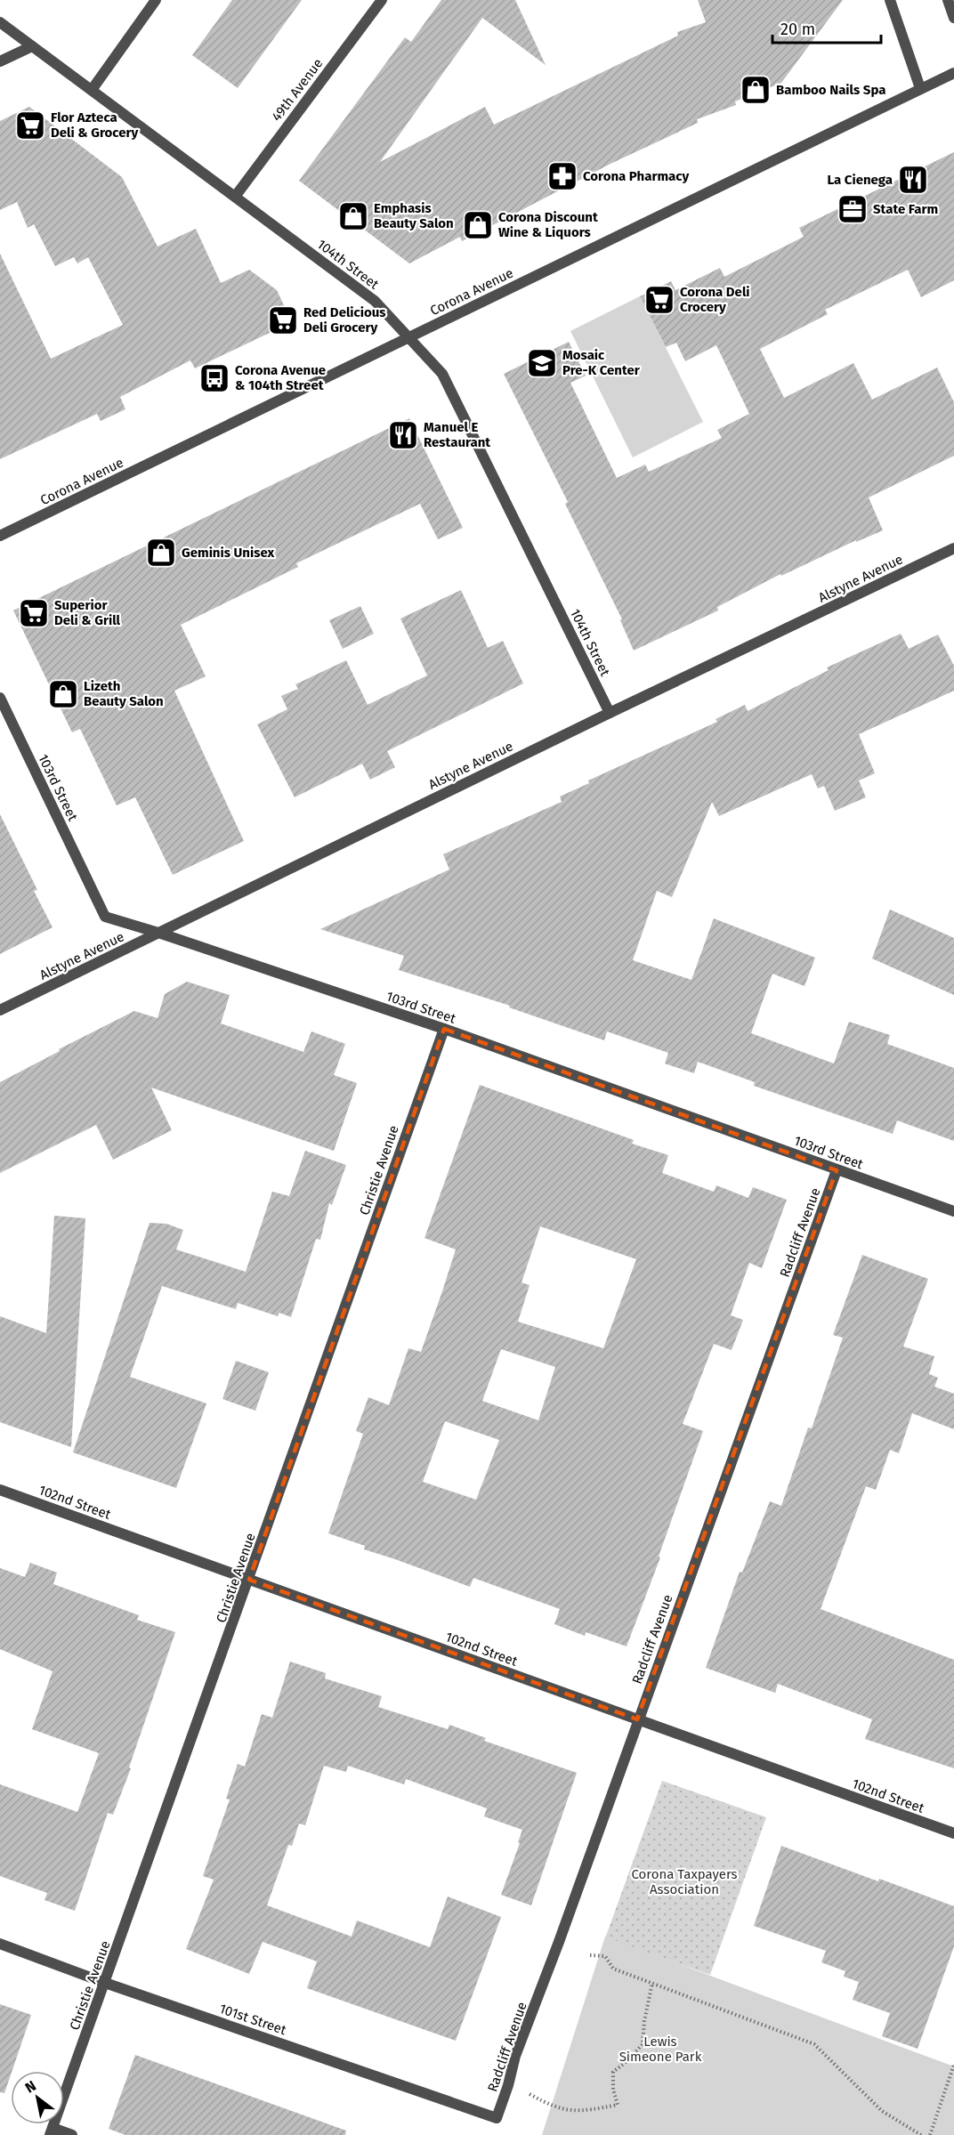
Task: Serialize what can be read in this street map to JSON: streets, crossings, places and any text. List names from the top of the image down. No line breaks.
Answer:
{"streets":{"street":["49th Avenue","104th Street","Corona Avenue","Alstyne Avenue","103rd Street","Christie Avenue","Radcliff Avenue","102nd Street","101st Street"]},"crossings":[["49th Avenue","104th Street"],["104th Street","Corona Avenue"],["104th Street","Alstyne Avenue"],["Alstyne Avenue","103rd Street"],["103rd Street","Christie Avenue"],["103rd Street","Radcliff Avenue"],["Christie Avenue","102nd Street"],["Christie Avenue","101st Street"],["Radcliff Avenue","102nd Street"],["Radcliff Avenue","101st Street"]],"parks":["Corona Taxpayers Association","Lewis Simeone Park"],"places":{"shop":["Bamboo Nails Spa","Emphasis Beauty Salon","Corona Discount Wine & Liquors","Geminis Unisex","Lizeth Beauty Salon"],"supermarket":["Flor Azteca Deli & Grocery","Corona Deli Crocery","Red Delicious Deli Grocery","Superior Deli & Grill"],"pharmacy":["Corona Pharmacy"],"restaurant":["La Cienega","Manuel E Restaurant"],"office":["State Farm"],"school or university":["Mosaic Pre-K Center"],"bus stop":["Corona Avenue & 104th Street"]},"scale_bar":"20 m","north":"top left"}
